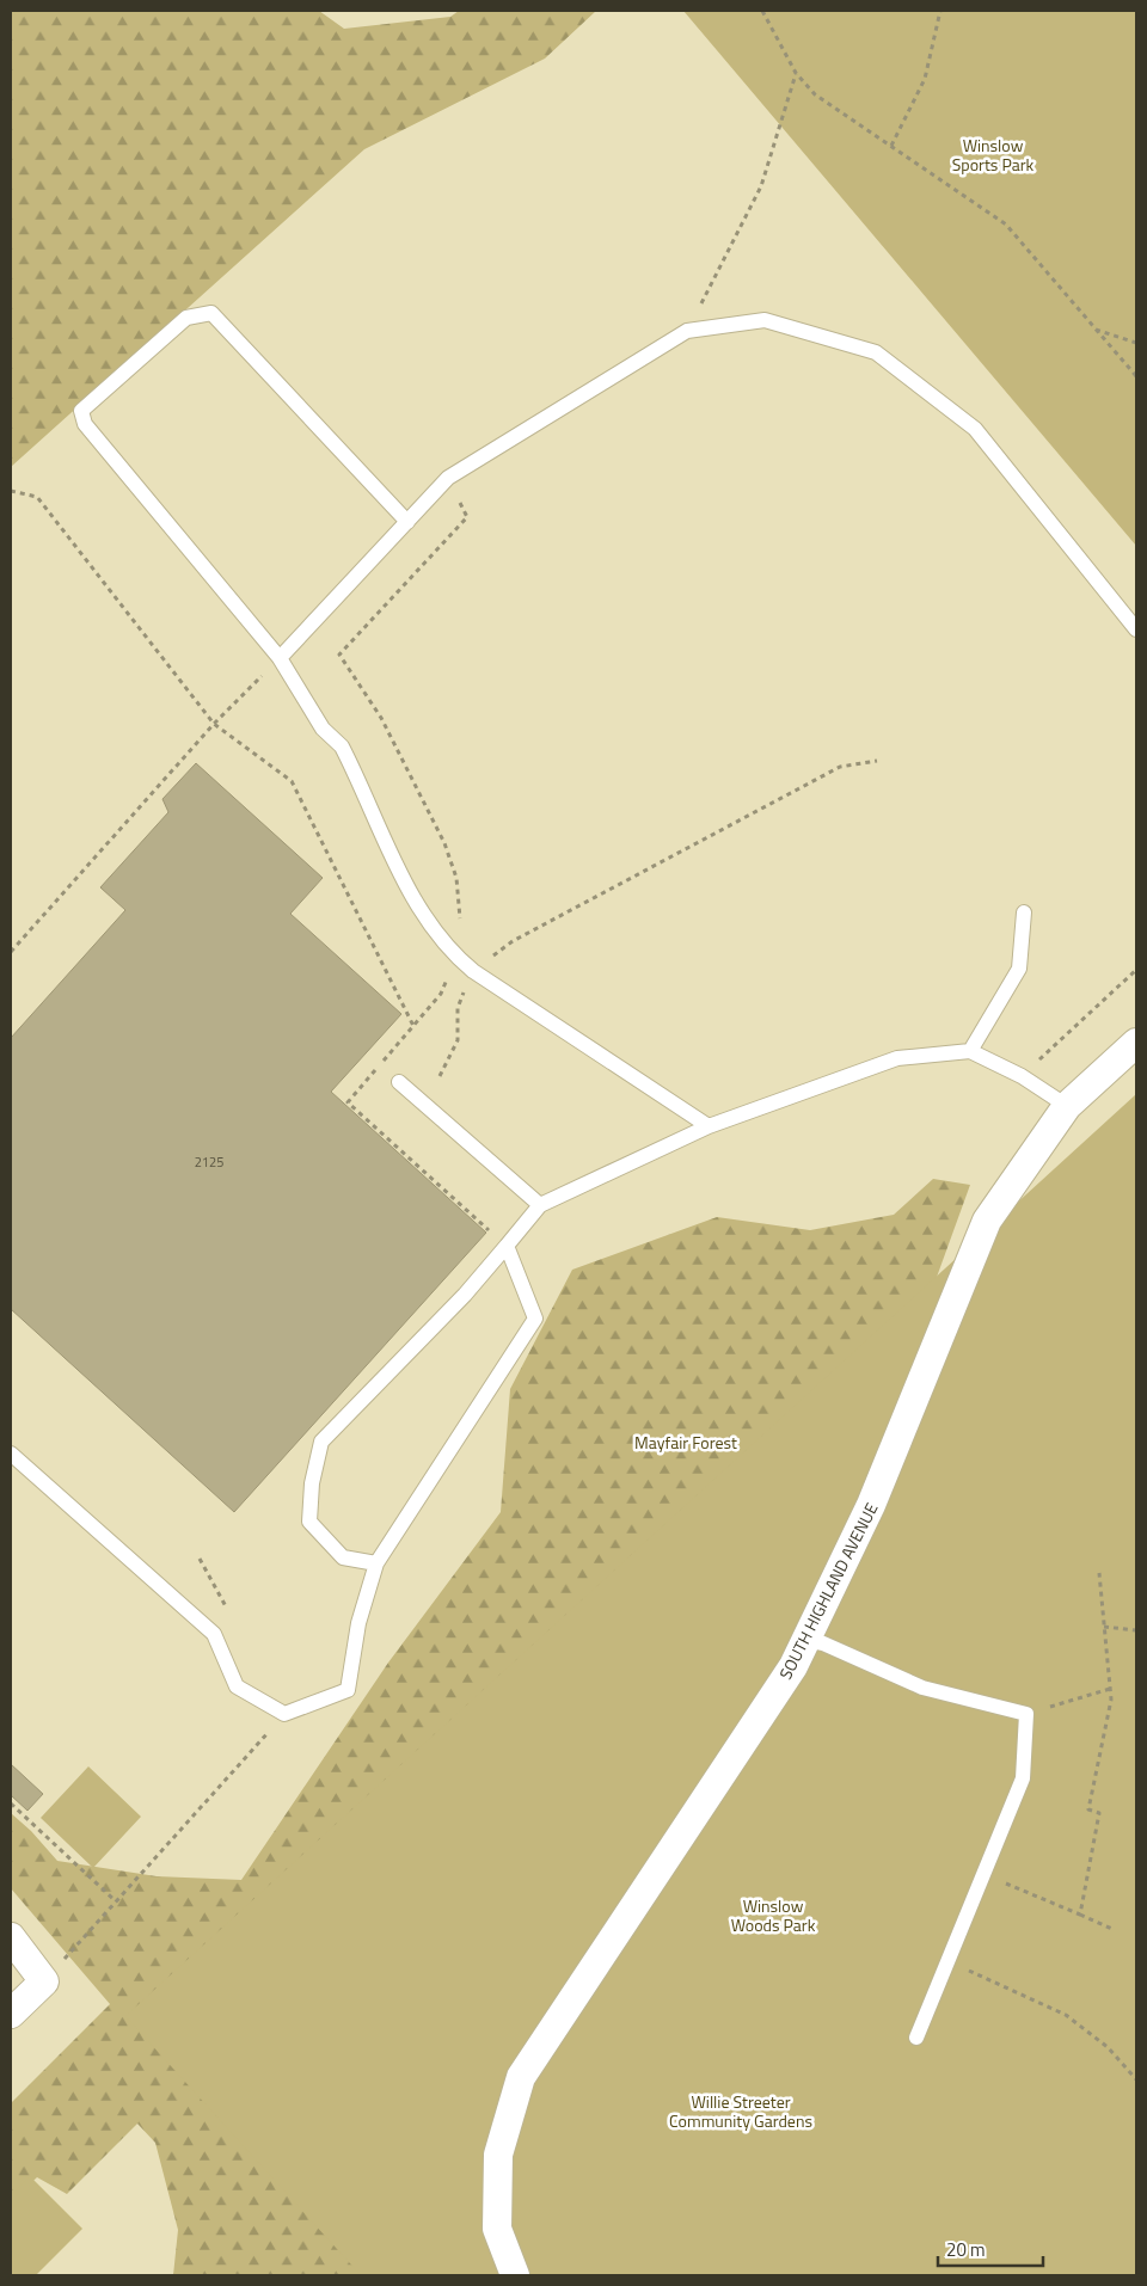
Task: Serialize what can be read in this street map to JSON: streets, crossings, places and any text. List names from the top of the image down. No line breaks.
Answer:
{"streets":{"street":["SOUTH HIGHLAND AVENUE"]},"parks":["Winslow Sports Park","Mayfair Forest","Winslow Woods Park","Willie Streeter Community Gardens"],"house_numbers":["2125"],"scale_bar":"20 m"}
